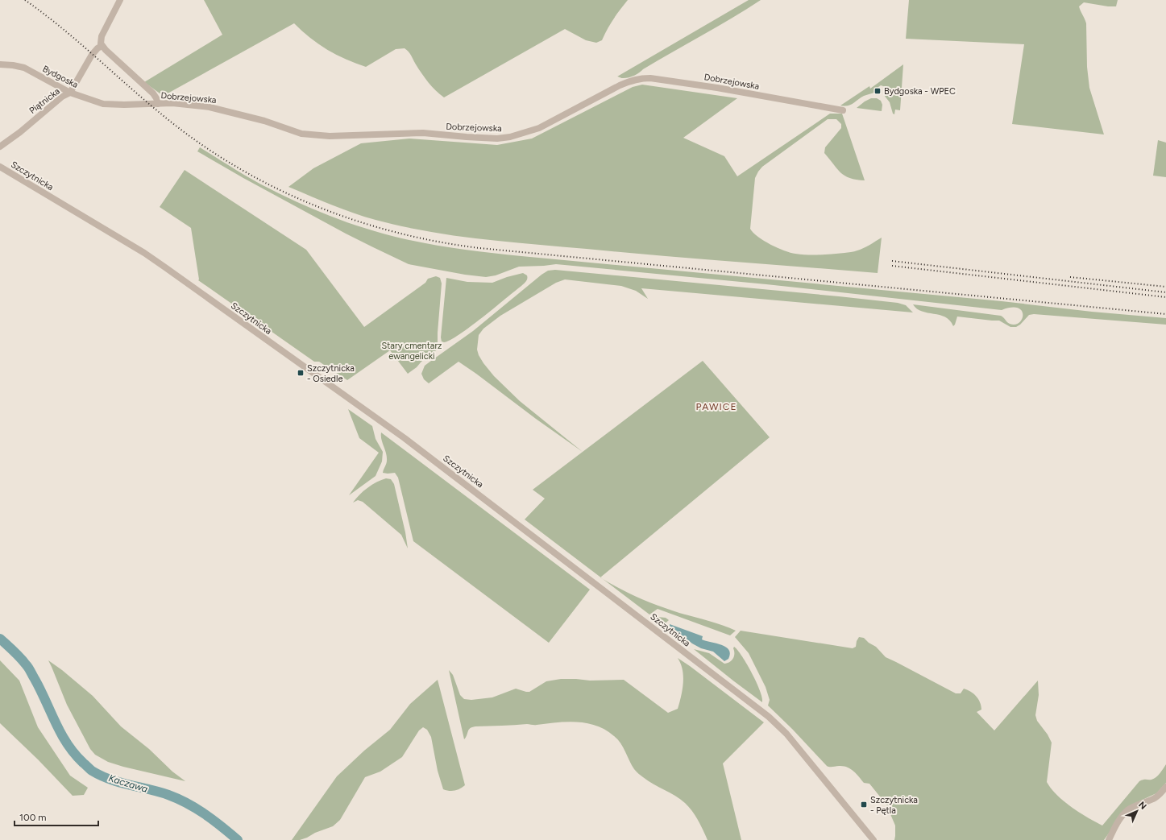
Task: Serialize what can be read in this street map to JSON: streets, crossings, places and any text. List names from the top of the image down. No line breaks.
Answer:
{"streets":{"street":["Bydgoska","Dobrzejowska","Piątnicka","Szczytnicka"]},"crossings":[["Bydgoska","Dobrzejowska"],["Bydgoska","Piątnicka"]],"districts":["PAWICE"],"water":["Kaczawa"],"parks":["Stary cmentarz ewangelicki"],"places":{"transit":["Bydgoska - WPEC","Szczytnicka - Osiedle","Szczytnicka - Pętla"]},"scale_bar":"100 m","north":"top right"}
